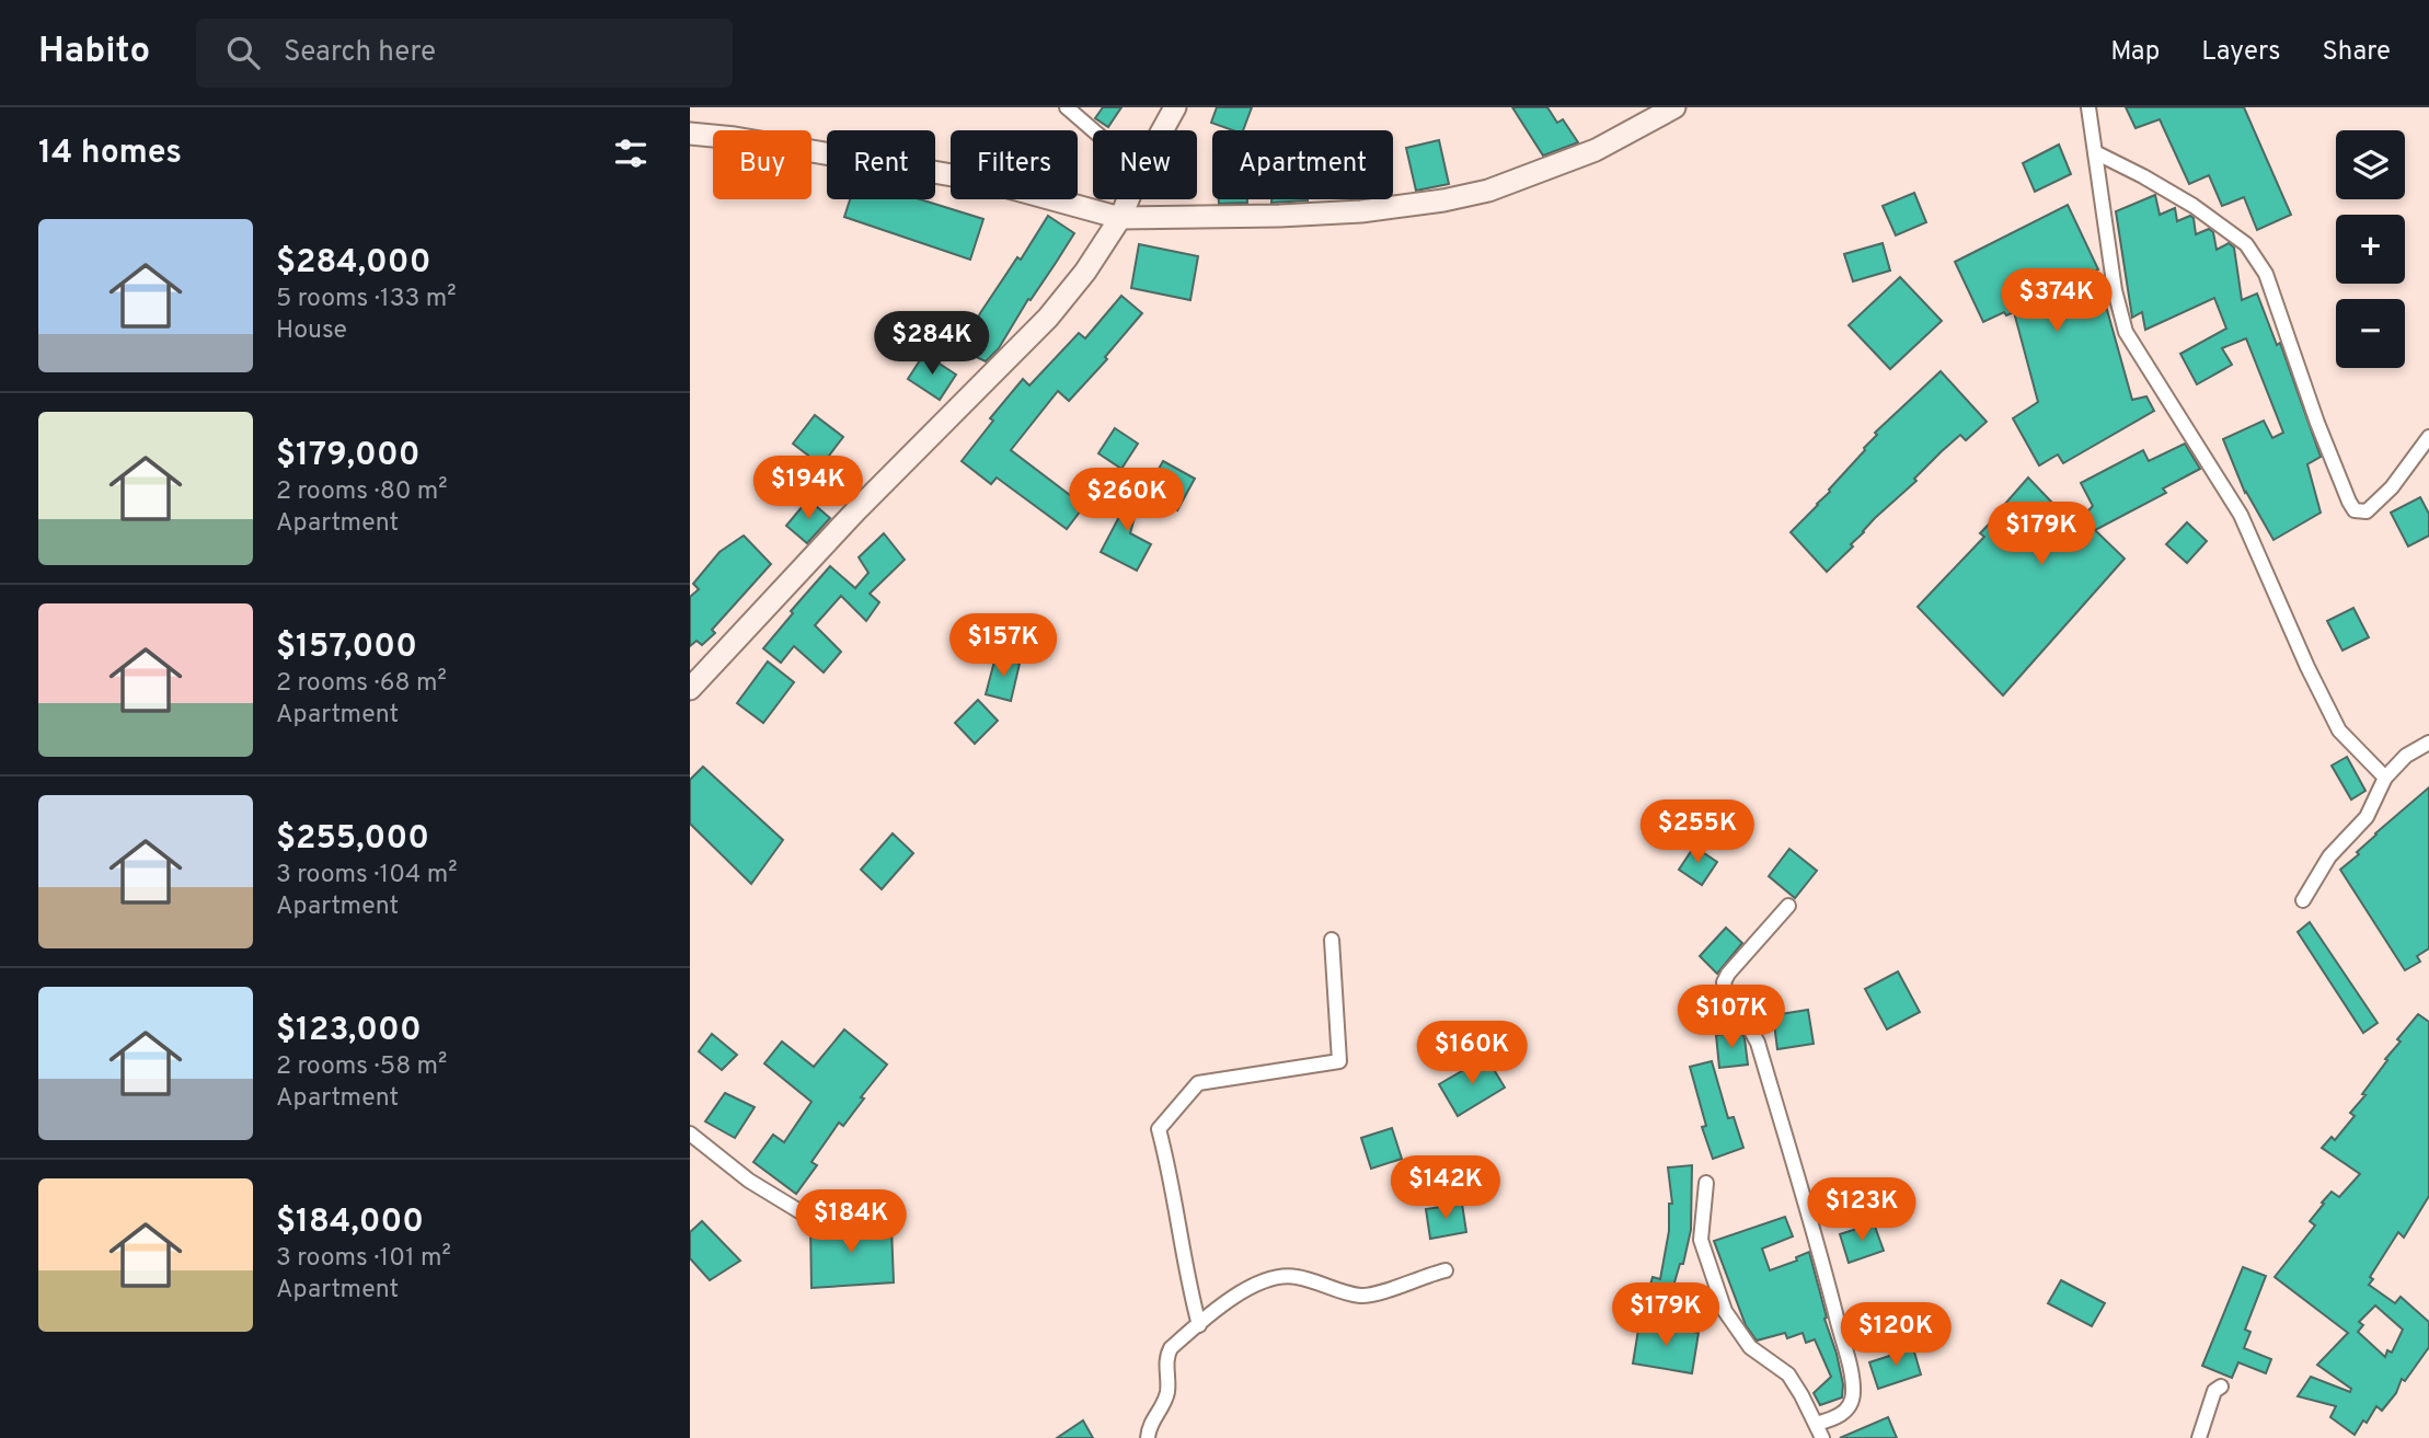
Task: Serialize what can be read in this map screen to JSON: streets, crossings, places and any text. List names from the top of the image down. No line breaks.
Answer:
{"page":{"header":"Habito","search":"Search here","nav":["Map","Layers","Share"],"heading":"14 homes","map_buttons":["+","−"],"chip":["Buy","Rent","Filters","New","Apartment"],"list":[{"name":"$284,000","note":"5 rooms · 133 m² · House"},{"name":"$179,000","note":"2 rooms · 80 m² · Apartment"},{"name":"$157,000","note":"2 rooms · 68 m² · Apartment"},{"name":"$255,000","note":"3 rooms · 104 m² · Apartment"},{"name":"$123,000","note":"2 rooms · 58 m² · Apartment"},{"name":"$184,000","note":"3 rooms · 101 m² · Apartment"}],"price":["$374K","$284K","$194K","$260K","$179K","$157K","$255K","$107K","$160K","$142K","$123K","$184K","$179K","$120K"]}}
